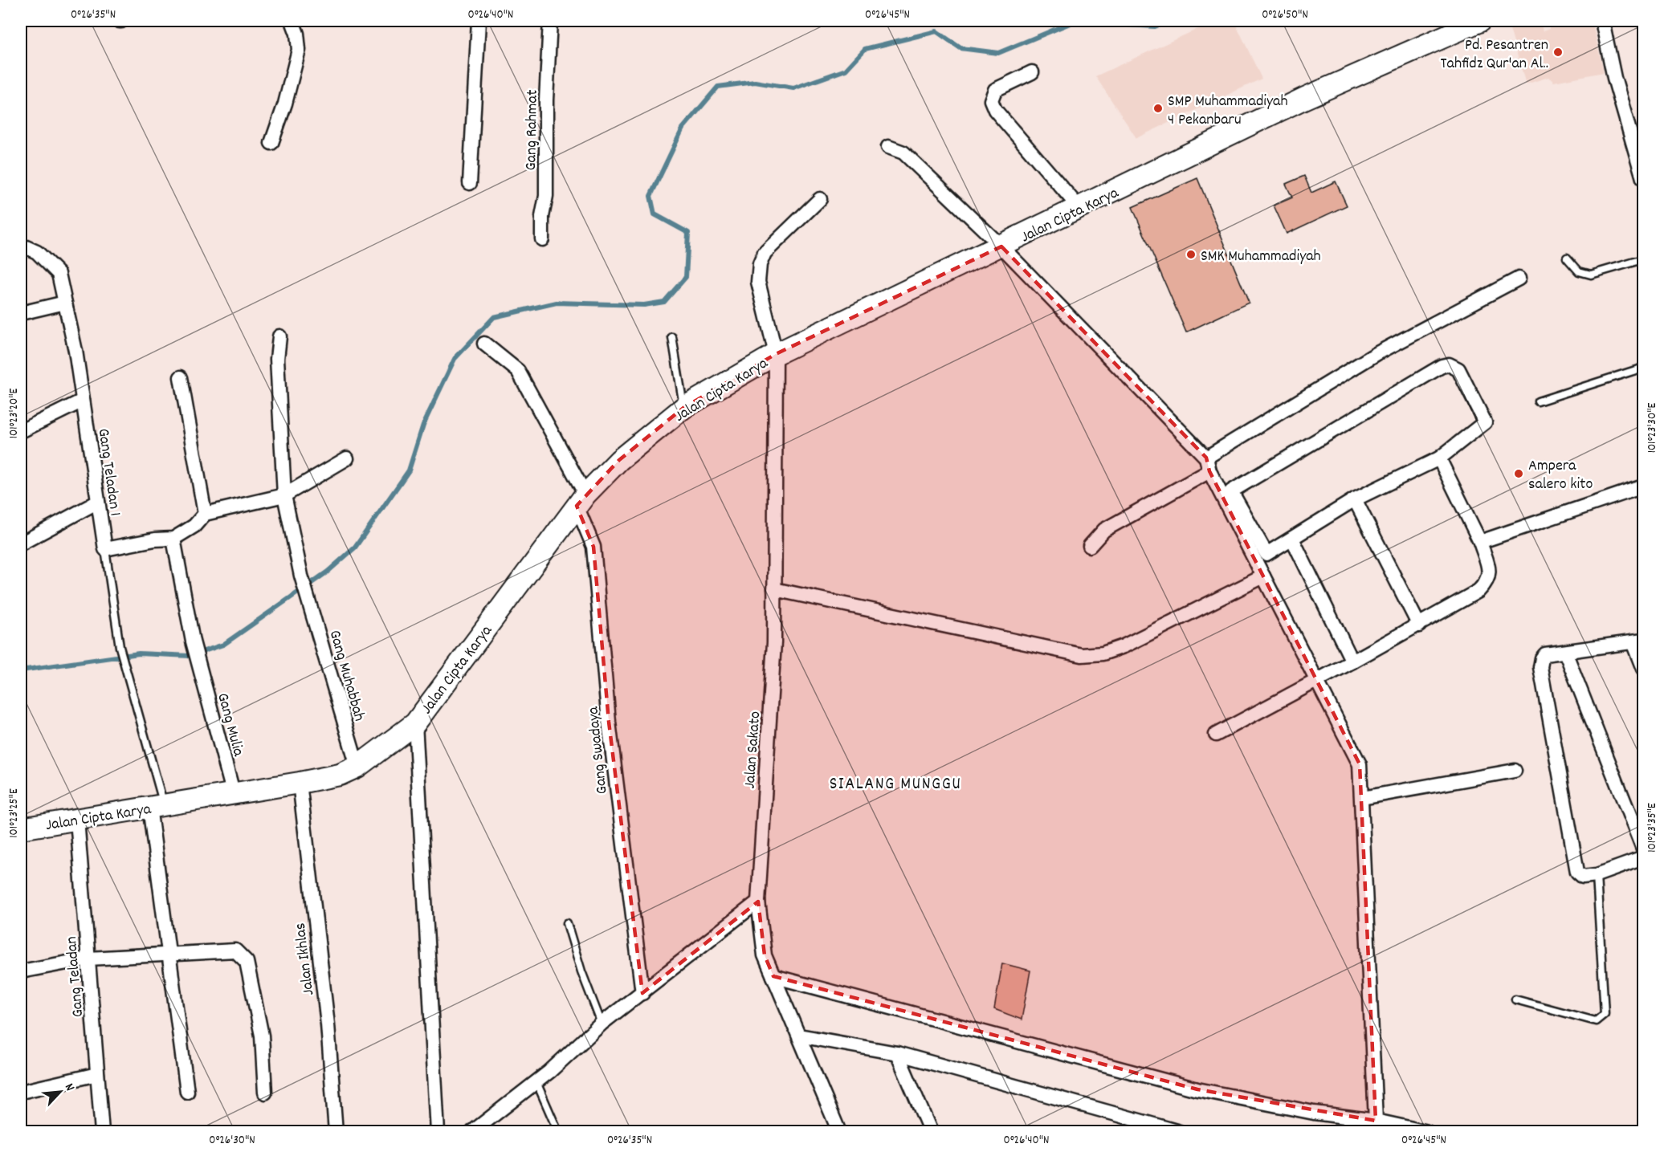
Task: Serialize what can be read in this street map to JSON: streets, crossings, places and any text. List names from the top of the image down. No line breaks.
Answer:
{"streets":{"main road":["Jalan Cipta Karya"],"street":["Gang Rahmat","Gang Teladan 1","Gang Muhabbah","Gang Mulia","Jalan Sakato","Gang Swadaya","Jalan Ikhlas","Gang Teladan"]},"crossings":[["Jalan Cipta Karya","Gang Teladan 1"],["Jalan Cipta Karya","Gang Muhabbah"],["Jalan Cipta Karya","Gang Mulia"],["Jalan Cipta Karya","Jalan Sakato"],["Jalan Cipta Karya","Gang Swadaya"],["Jalan Cipta Karya","Jalan Ikhlas"],["Jalan Cipta Karya","Gang Teladan"]],"districts":["SIALANG MUNGGU"],"places":["Pd. Pesantren Tahfidz Qur'an Al..","SMP Muhammadiyah 4 Pekanbaru","SMK Muhammadiyah","Ampera salero kito"],"north":"top right","coordinates":["0°26'35\"N","0°26'40\"N","0°26'45\"N","0°26'50\"N","101°23'20\"E","101°23'30\"E","101°23'25\"E","101°23'35\"E","0°26'30\"N"]}
